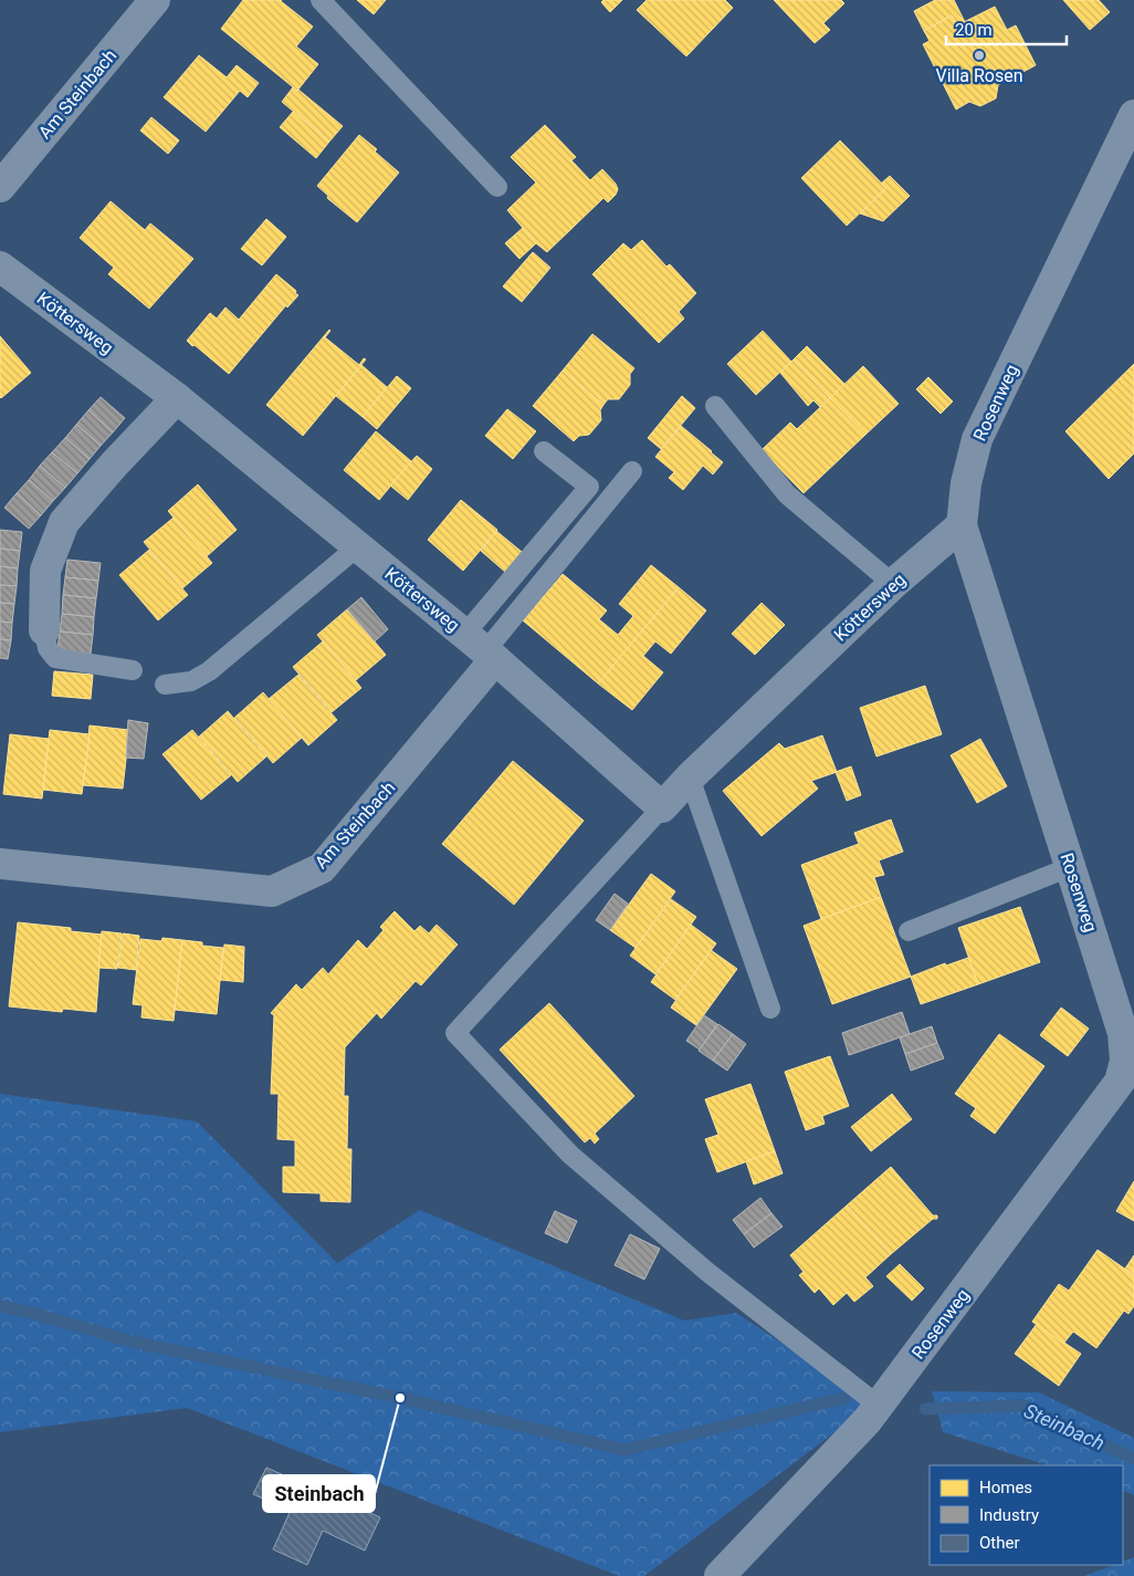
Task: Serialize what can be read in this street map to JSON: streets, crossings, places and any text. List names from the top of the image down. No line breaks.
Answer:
{"streets":{"street":["Am Steinbach","Köttersweg","Rosenweg"]},"crossings":[["Am Steinbach","Köttersweg"],["Köttersweg","Rosenweg"]],"water":["Steinbach"],"places":["Villa Rosen","Steinbach"],"legend":["Homes","Industry","Other"],"scale_bar":"20 m"}
